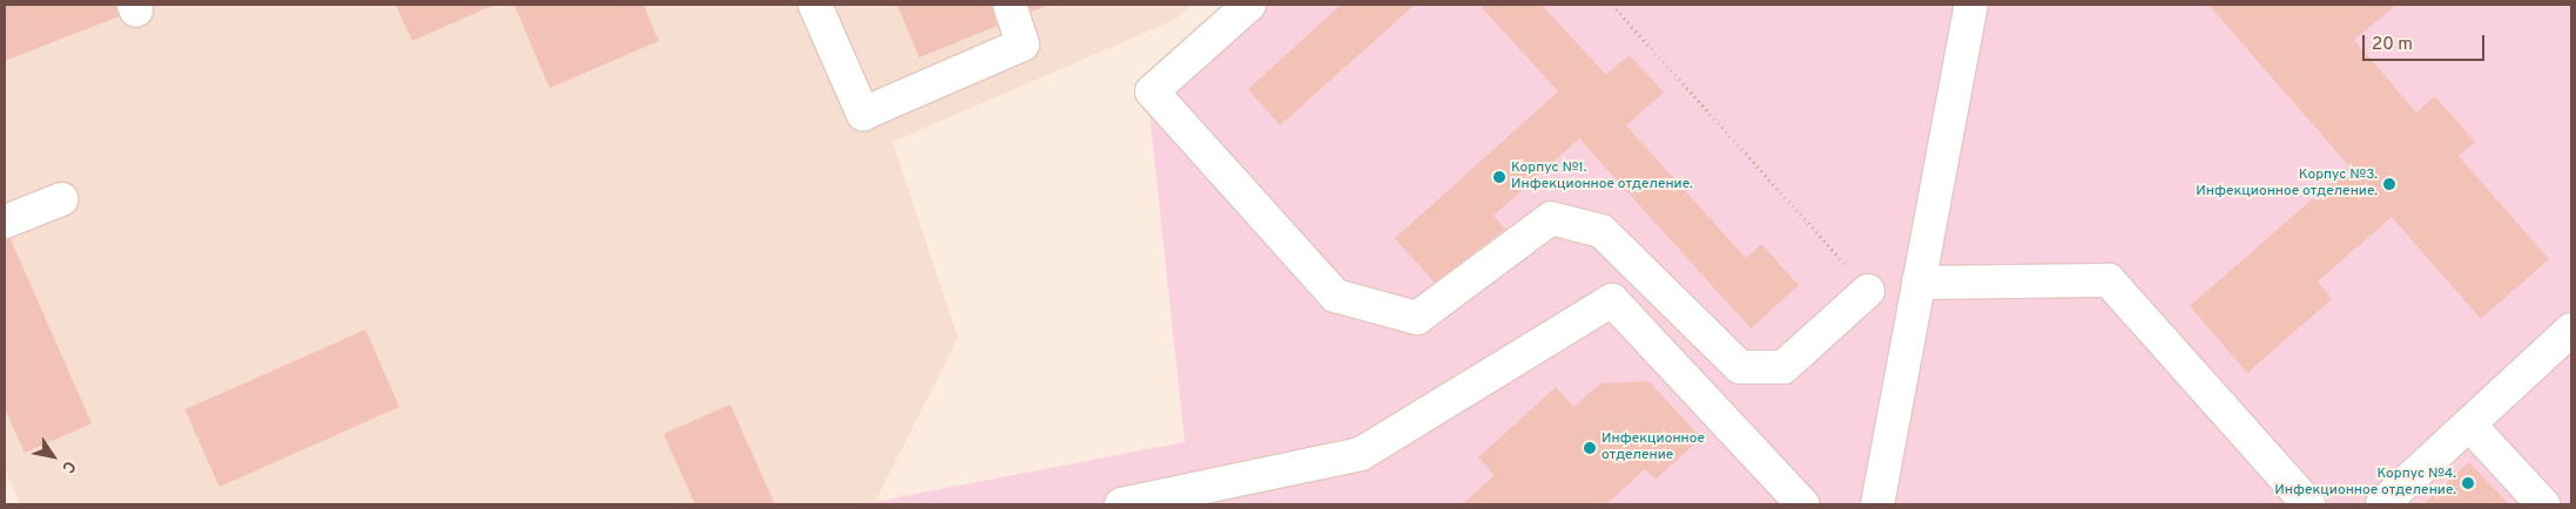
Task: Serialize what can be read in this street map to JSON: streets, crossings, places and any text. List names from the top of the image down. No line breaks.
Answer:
{"places":["Корпус №1. Инфекционное отделение.","Корпус №3. Инфекционное отделение.","Инфекционное отделение","Корпус №4. Инфекционное отделение."],"scale_bar":"20 m","north":"bottom right"}
